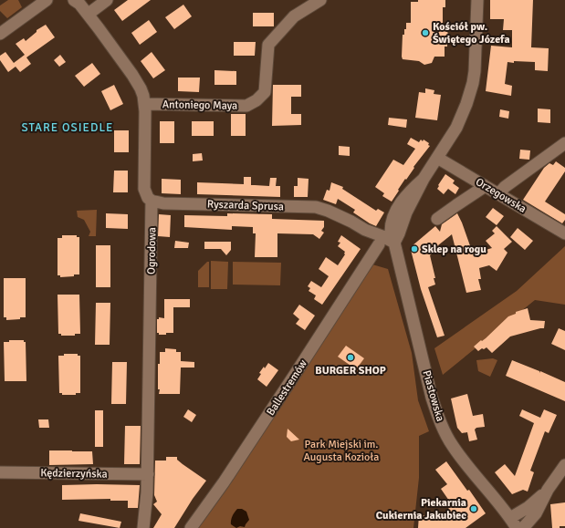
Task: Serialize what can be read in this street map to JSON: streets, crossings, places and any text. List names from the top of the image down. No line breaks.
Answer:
{"streets":{"street":["Antoniego Maya","Orzegowska","Ryszarda Sprusa","Ogrodowa","Ballestremów","Piastowska","Kędzierzyńska"]},"crossings":[["Antoniego Maya","Ogrodowa"],["Ryszarda Sprusa","Ogrodowa"],["Ryszarda Sprusa","Ballestremów"],["Ryszarda Sprusa","Piastowska"],["Ogrodowa","Kędzierzyńska"]],"districts":["STARE OSIEDLE"],"parks":["Park Miejski im. Augusta Kozioła"],"places":["Kościół pw. Świętego Józefa","Sklep na rogu","BURGER SHOP","Piekarnia Cukiernia Jakubiec"]}
